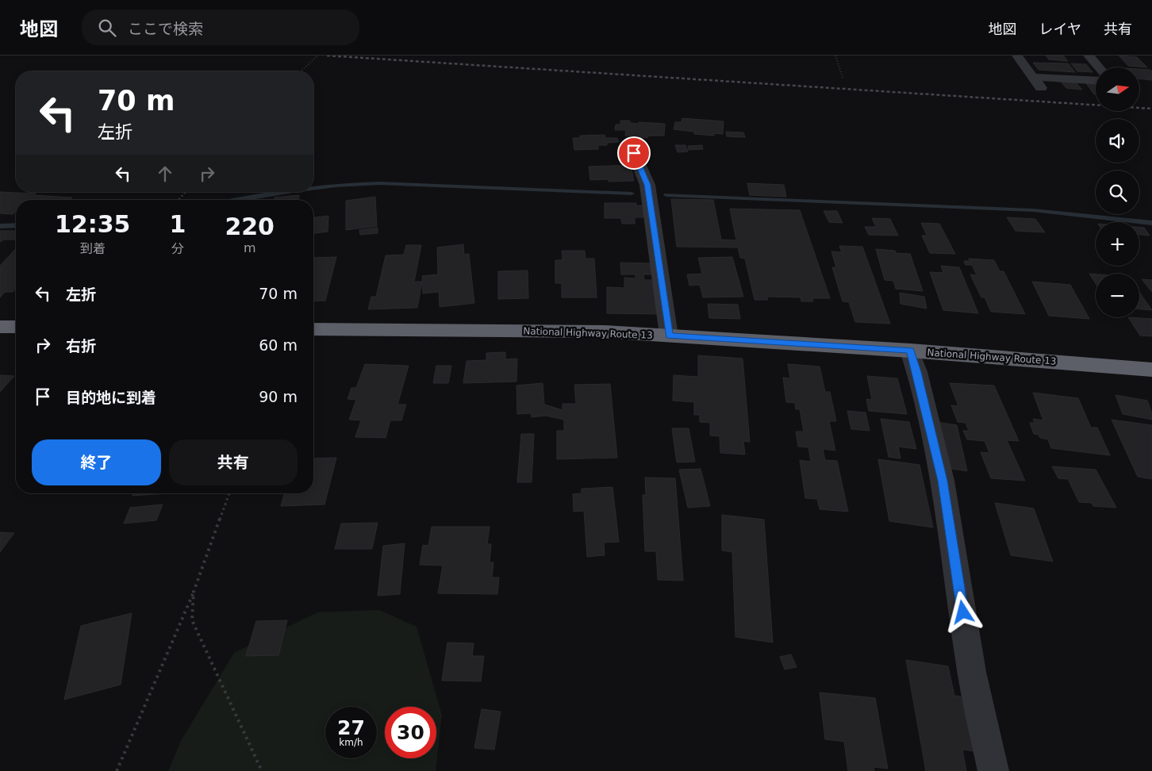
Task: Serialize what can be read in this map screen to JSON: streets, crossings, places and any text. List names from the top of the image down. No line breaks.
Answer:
{"streets":{"highway":["National Highway Route 13"]},"north":"right","page":{"header":"地図","search":"ここで検索","nav":["地図","レイヤ","共有"],"map_buttons":["+","−"],"turn":["70 m","左折"],"eta":["12:35","到着","1","分","220","m"],"list":[{"name":"左折","value":"70 m"},{"name":"右折","value":"60 m"},{"name":"目的地に到着","value":"90 m"}],"buttons":["終了","共有"],"speed":"27 km/h","limit":"30"}}
